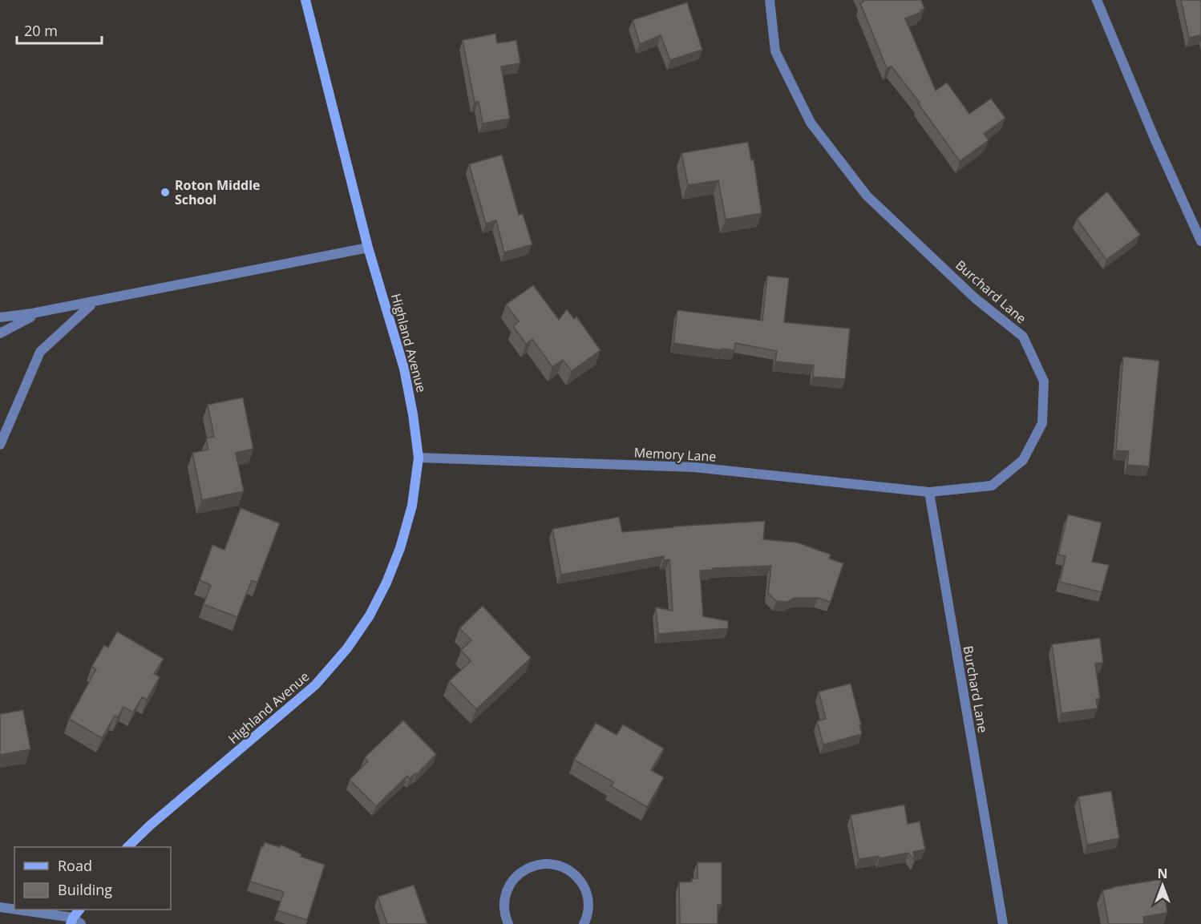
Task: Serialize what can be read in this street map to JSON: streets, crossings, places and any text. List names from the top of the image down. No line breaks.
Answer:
{"streets":{"street":["Burchard Lane","Highland Avenue","Memory Lane"]},"crossings":[["Burchard Lane","Memory Lane"],["Highland Avenue","Memory Lane"]],"places":["Roton Middle School"],"legend":["Road","Building"],"scale_bar":"20 m","north":"top"}
